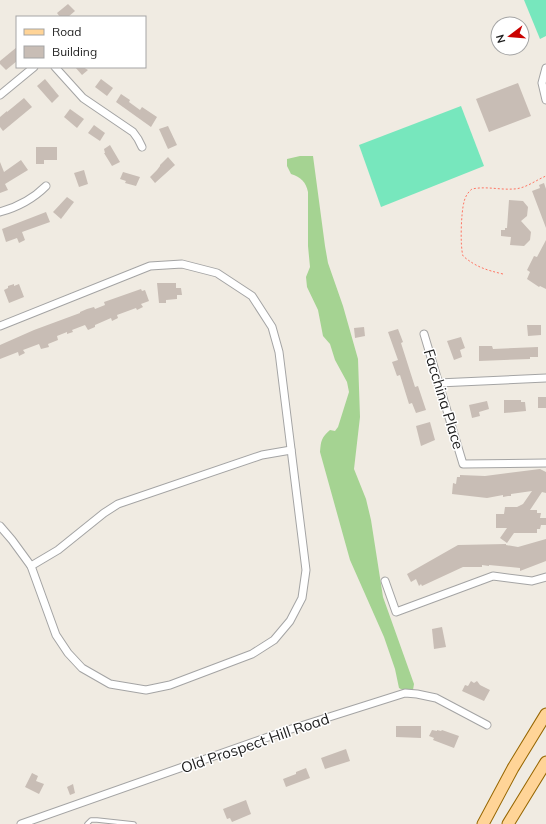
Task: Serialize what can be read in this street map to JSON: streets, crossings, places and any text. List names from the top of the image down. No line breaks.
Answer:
{"streets":{"street":["Facchina Place","Old Prospect Hill Road"]},"legend":["Road","Building"],"north":"left"}
